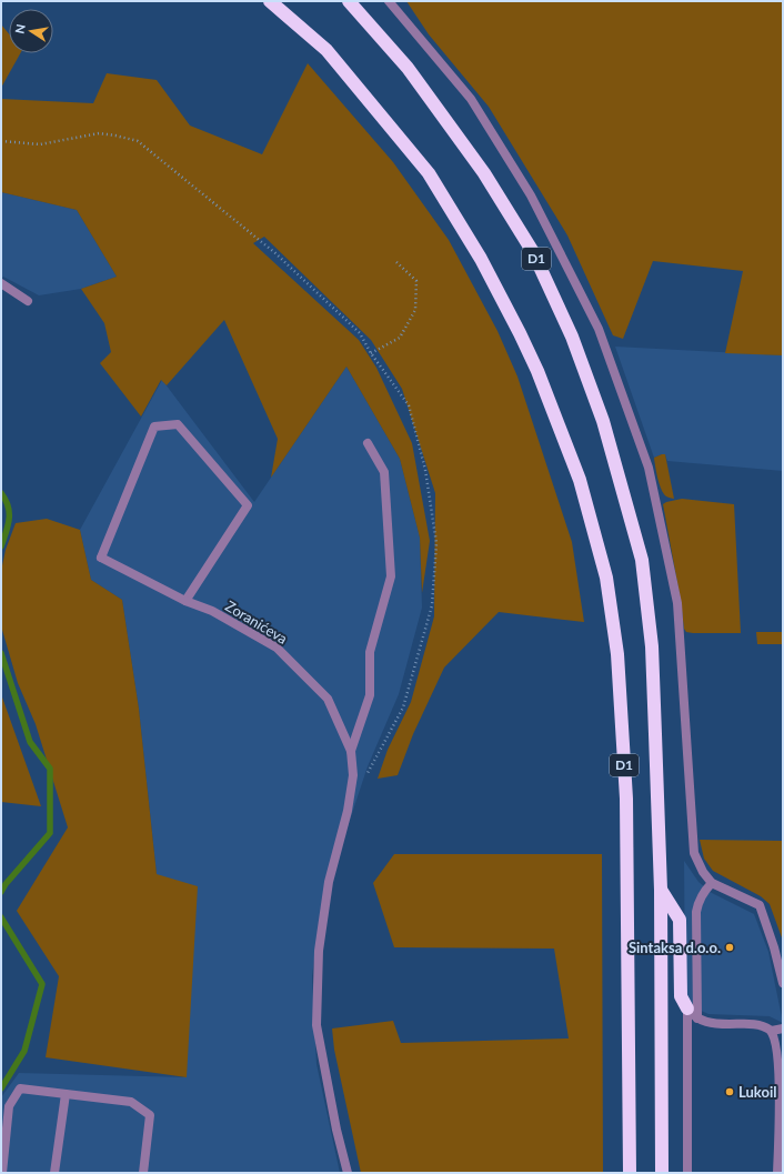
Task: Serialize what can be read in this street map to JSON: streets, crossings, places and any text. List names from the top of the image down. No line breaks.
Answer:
{"streets":{"highway":["D1"],"street":["Zoranićeva"]},"places":["Sintaksa d.o.o.","Lukoil"],"north":"left"}
